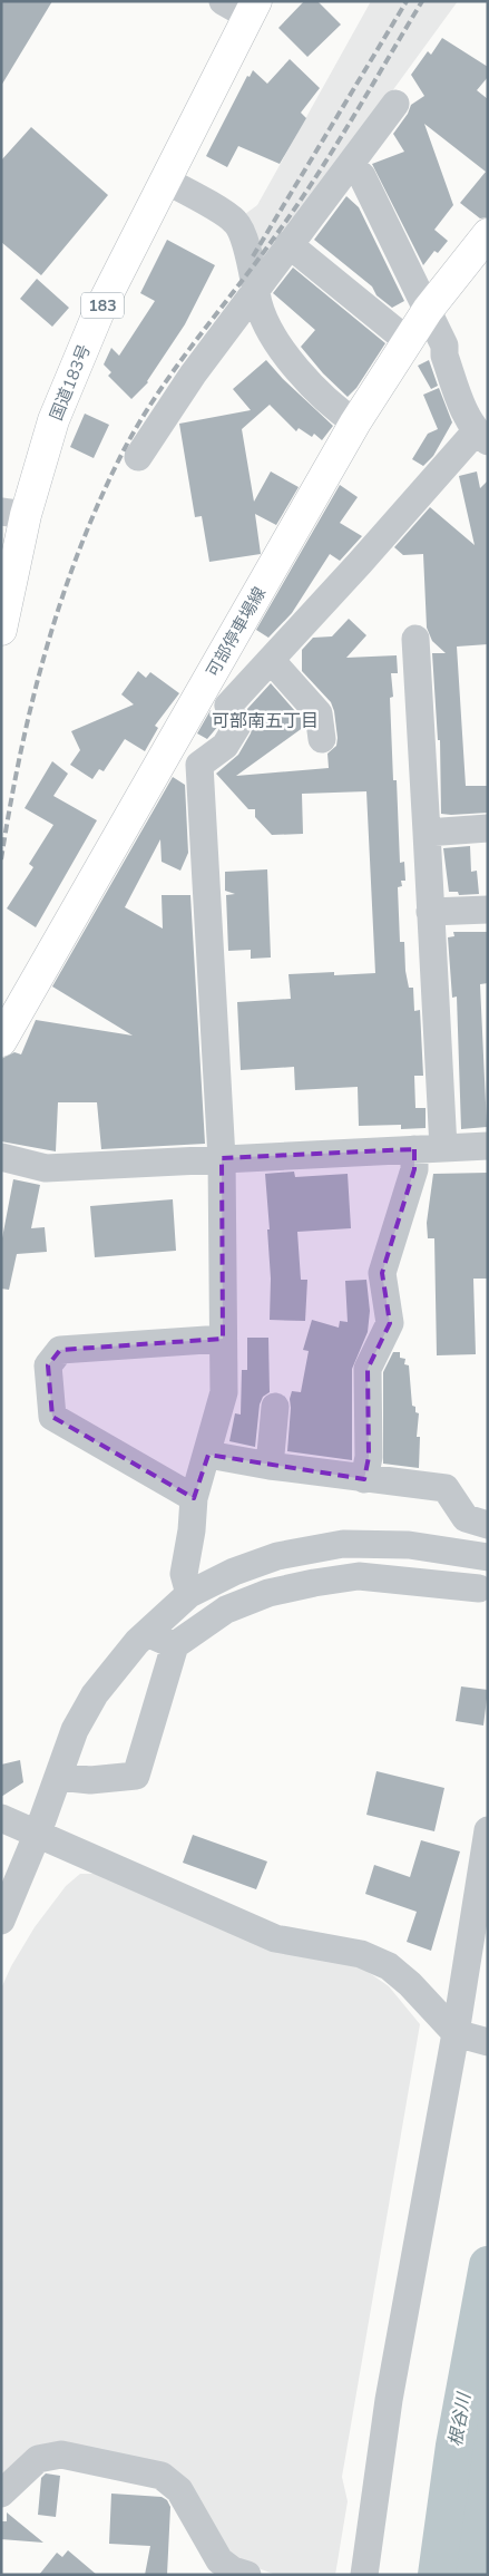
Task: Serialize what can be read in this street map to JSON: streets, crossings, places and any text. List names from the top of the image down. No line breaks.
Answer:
{"streets":{"main road":["183","国道183号","可部停車場線"]},"districts":["可部南五丁目"],"water":["根谷川"]}
